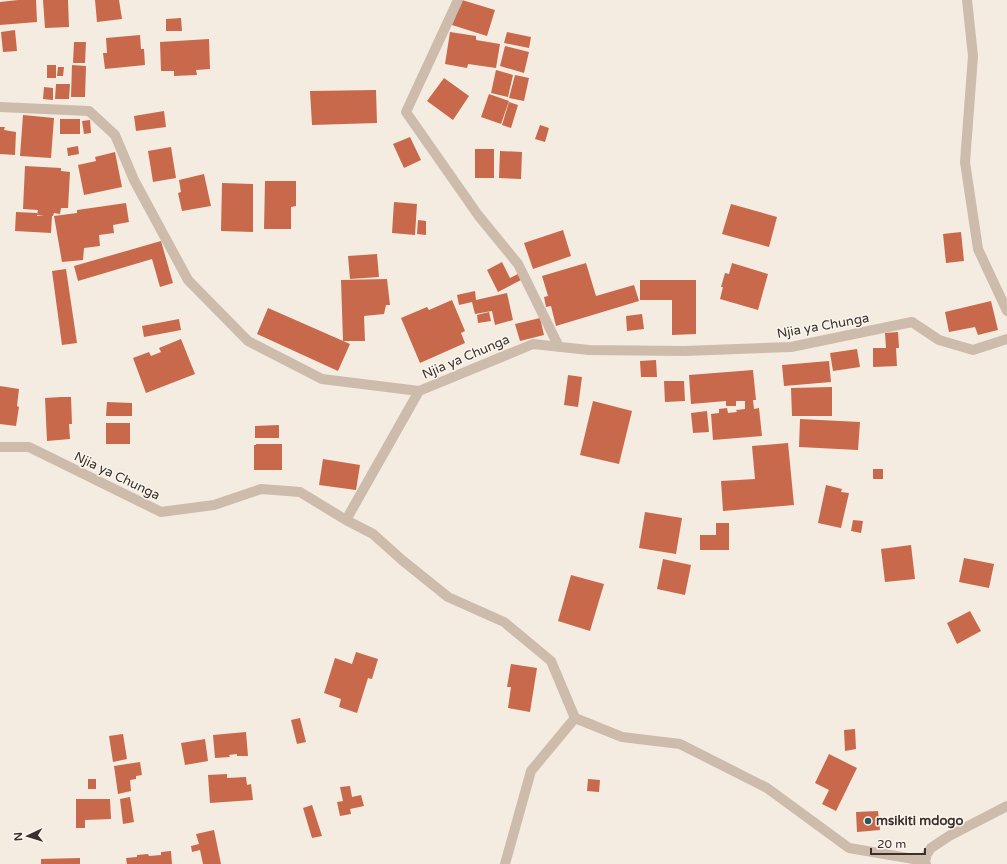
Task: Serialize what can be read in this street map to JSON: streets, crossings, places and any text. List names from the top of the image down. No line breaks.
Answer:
{"streets":{"street":["Njia ya Chunga"]},"places":["msikiti mdogo"],"scale_bar":"20 m","north":"left"}
